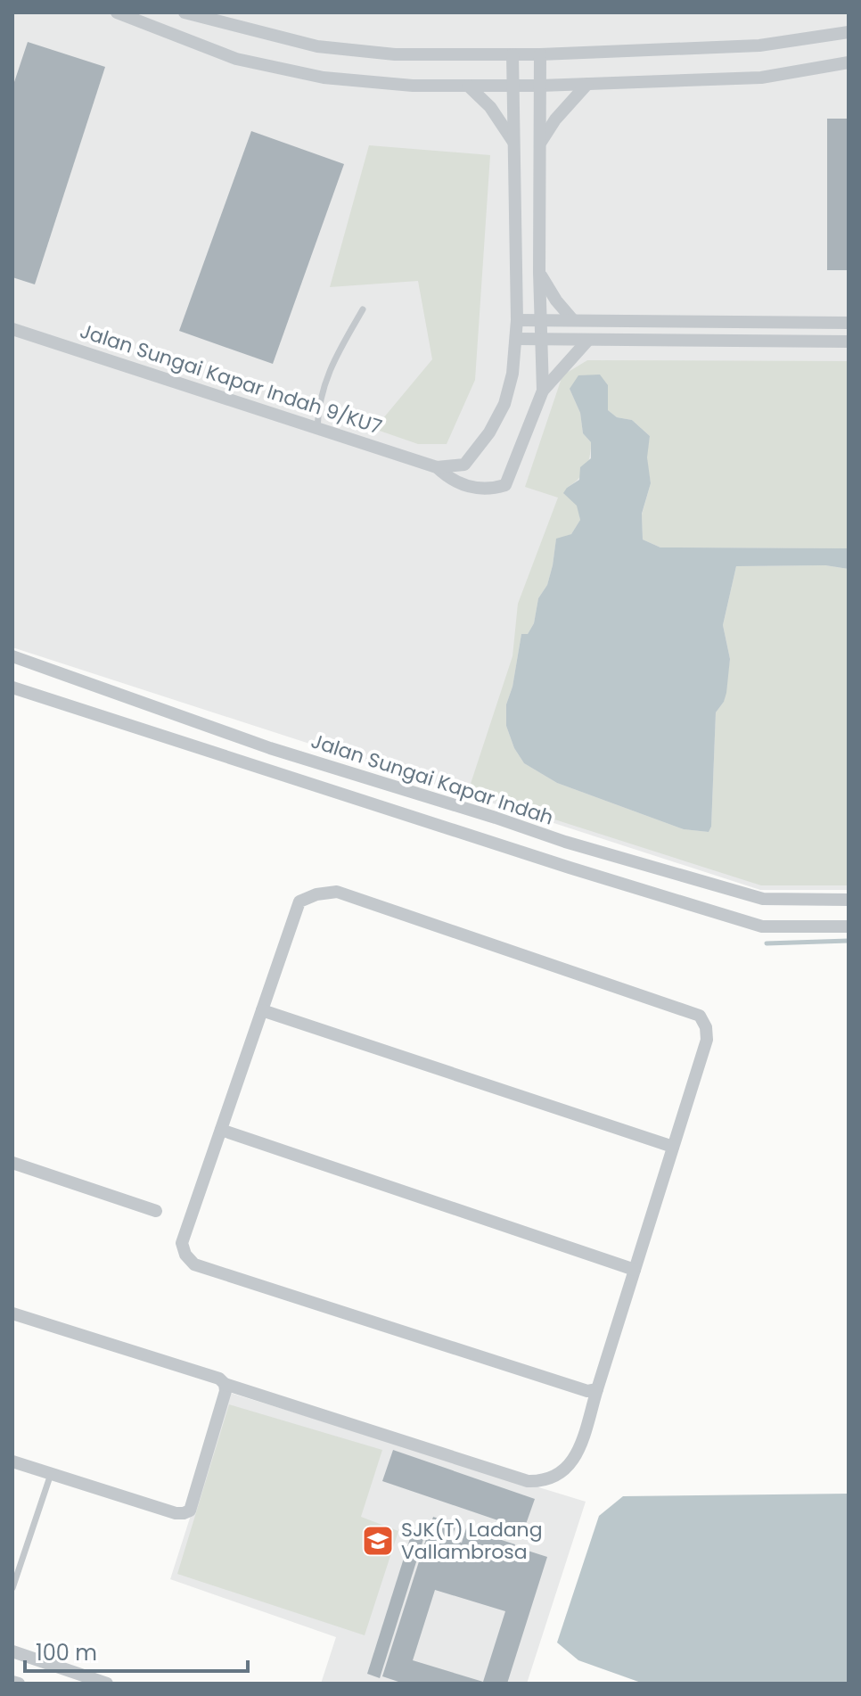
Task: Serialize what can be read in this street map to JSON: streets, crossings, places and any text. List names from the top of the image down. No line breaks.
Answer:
{"streets":{"street":["Jalan Sungai Kapar Indah 9/KU7","Jalan Sungai Kapar Indah"]},"places":{"school or university":["SJK(T) Ladang Vallambrosa"]},"scale_bar":"100 m"}
